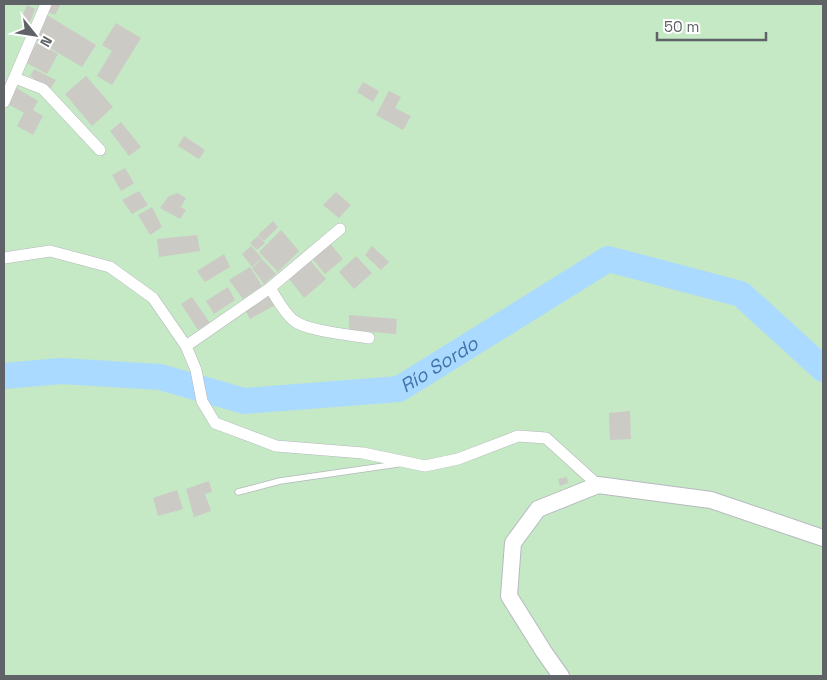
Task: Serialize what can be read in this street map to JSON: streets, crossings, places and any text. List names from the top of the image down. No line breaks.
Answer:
{"water":["Río Sordo"],"scale_bar":"50 m","north":"bottom right"}
